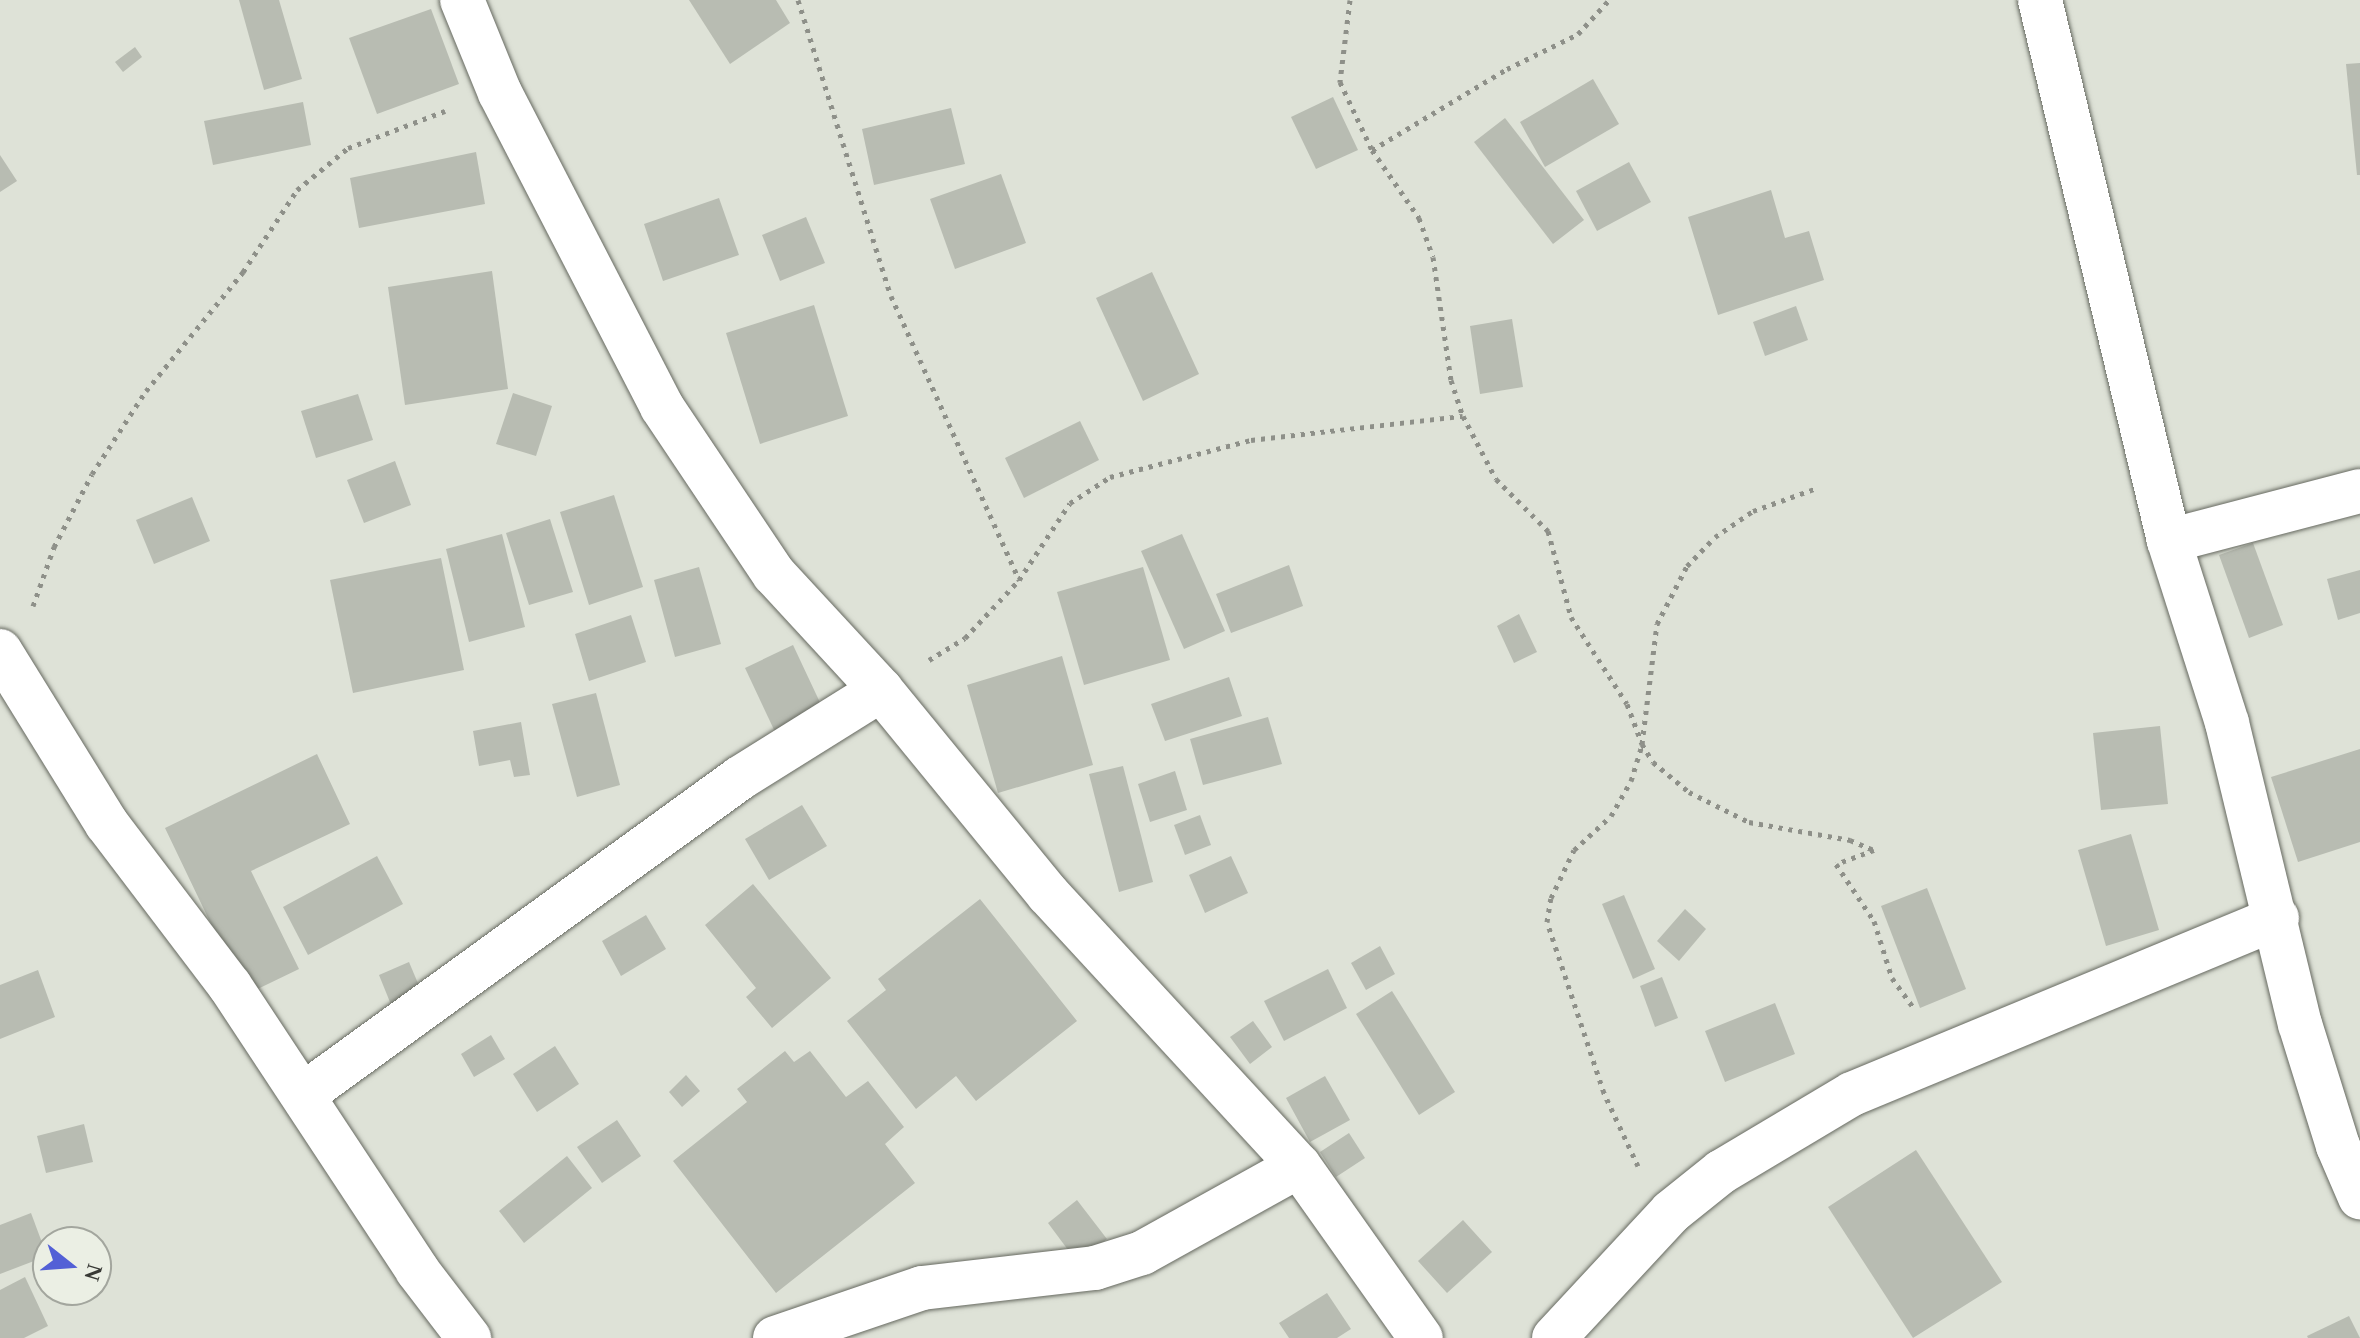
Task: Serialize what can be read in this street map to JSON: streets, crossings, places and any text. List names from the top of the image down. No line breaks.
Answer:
{"north":"right"}
